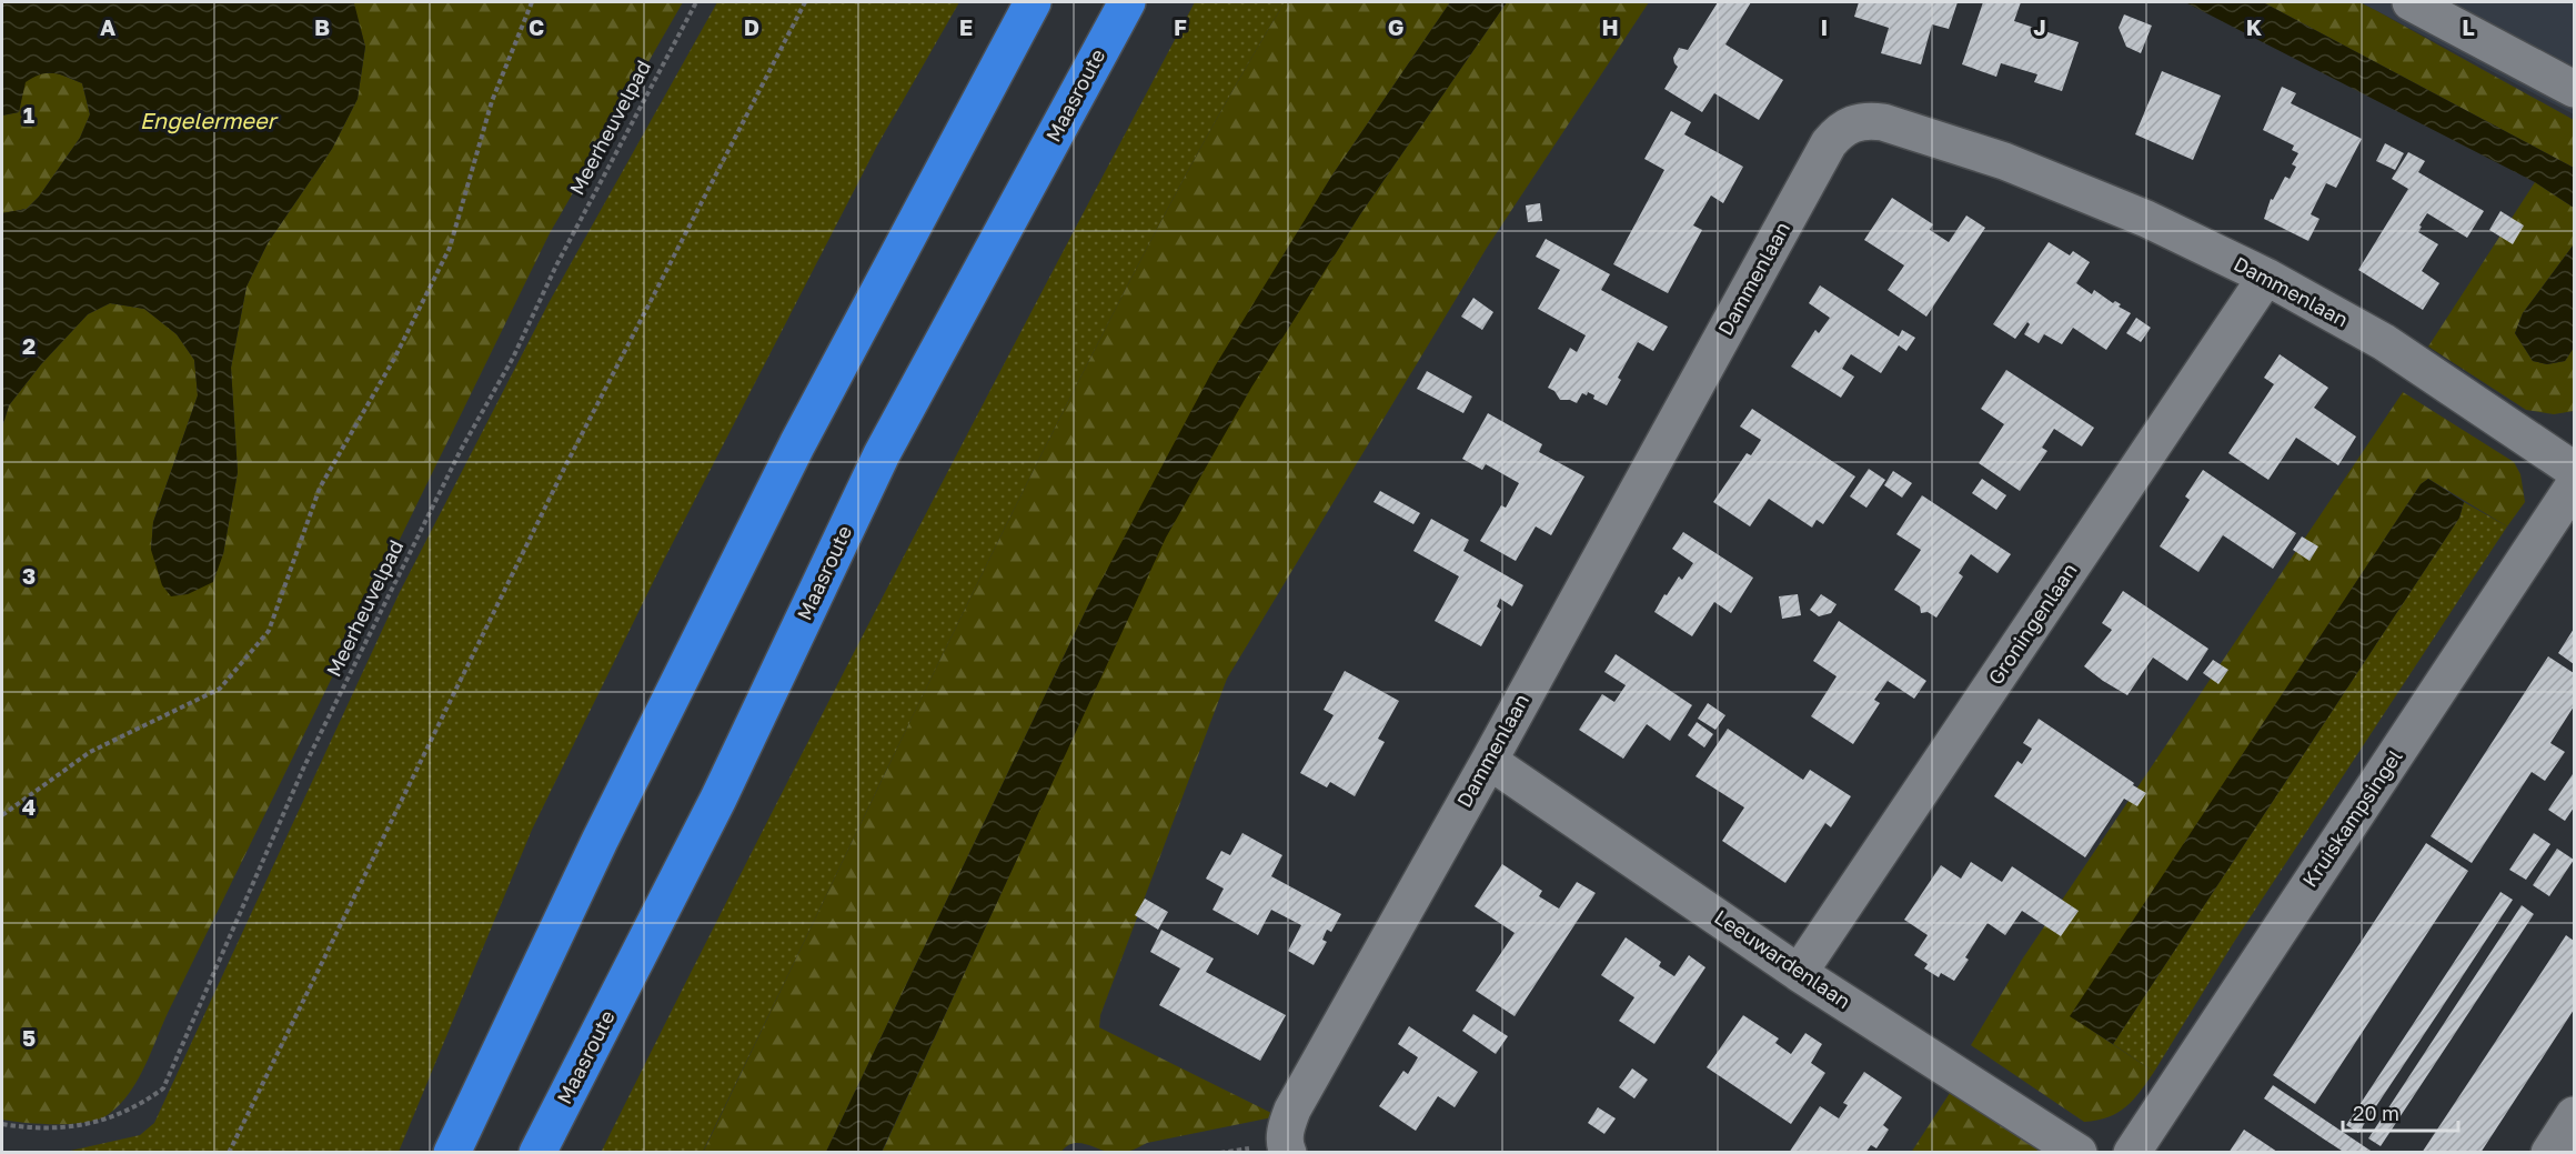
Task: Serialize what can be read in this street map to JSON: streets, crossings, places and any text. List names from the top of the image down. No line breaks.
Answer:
{"streets":{"highway":["Maasroute"],"street":["Dammenlaan","Groningenlaan","Kruiskampsingel","Leeuwardenlaan"],"path":["Meerheuvelpad"]},"crossings":[["Dammenlaan","Groningenlaan"],["Dammenlaan","Leeuwardenlaan"],["Groningenlaan","Leeuwardenlaan"]],"water":["Engelermeer"],"scale_bar":"20 m","grid":{"columns":["A","B","C","D","E","F","G","H","I","J","K","L"],"rows":["1","2","3","4","5"]}}
